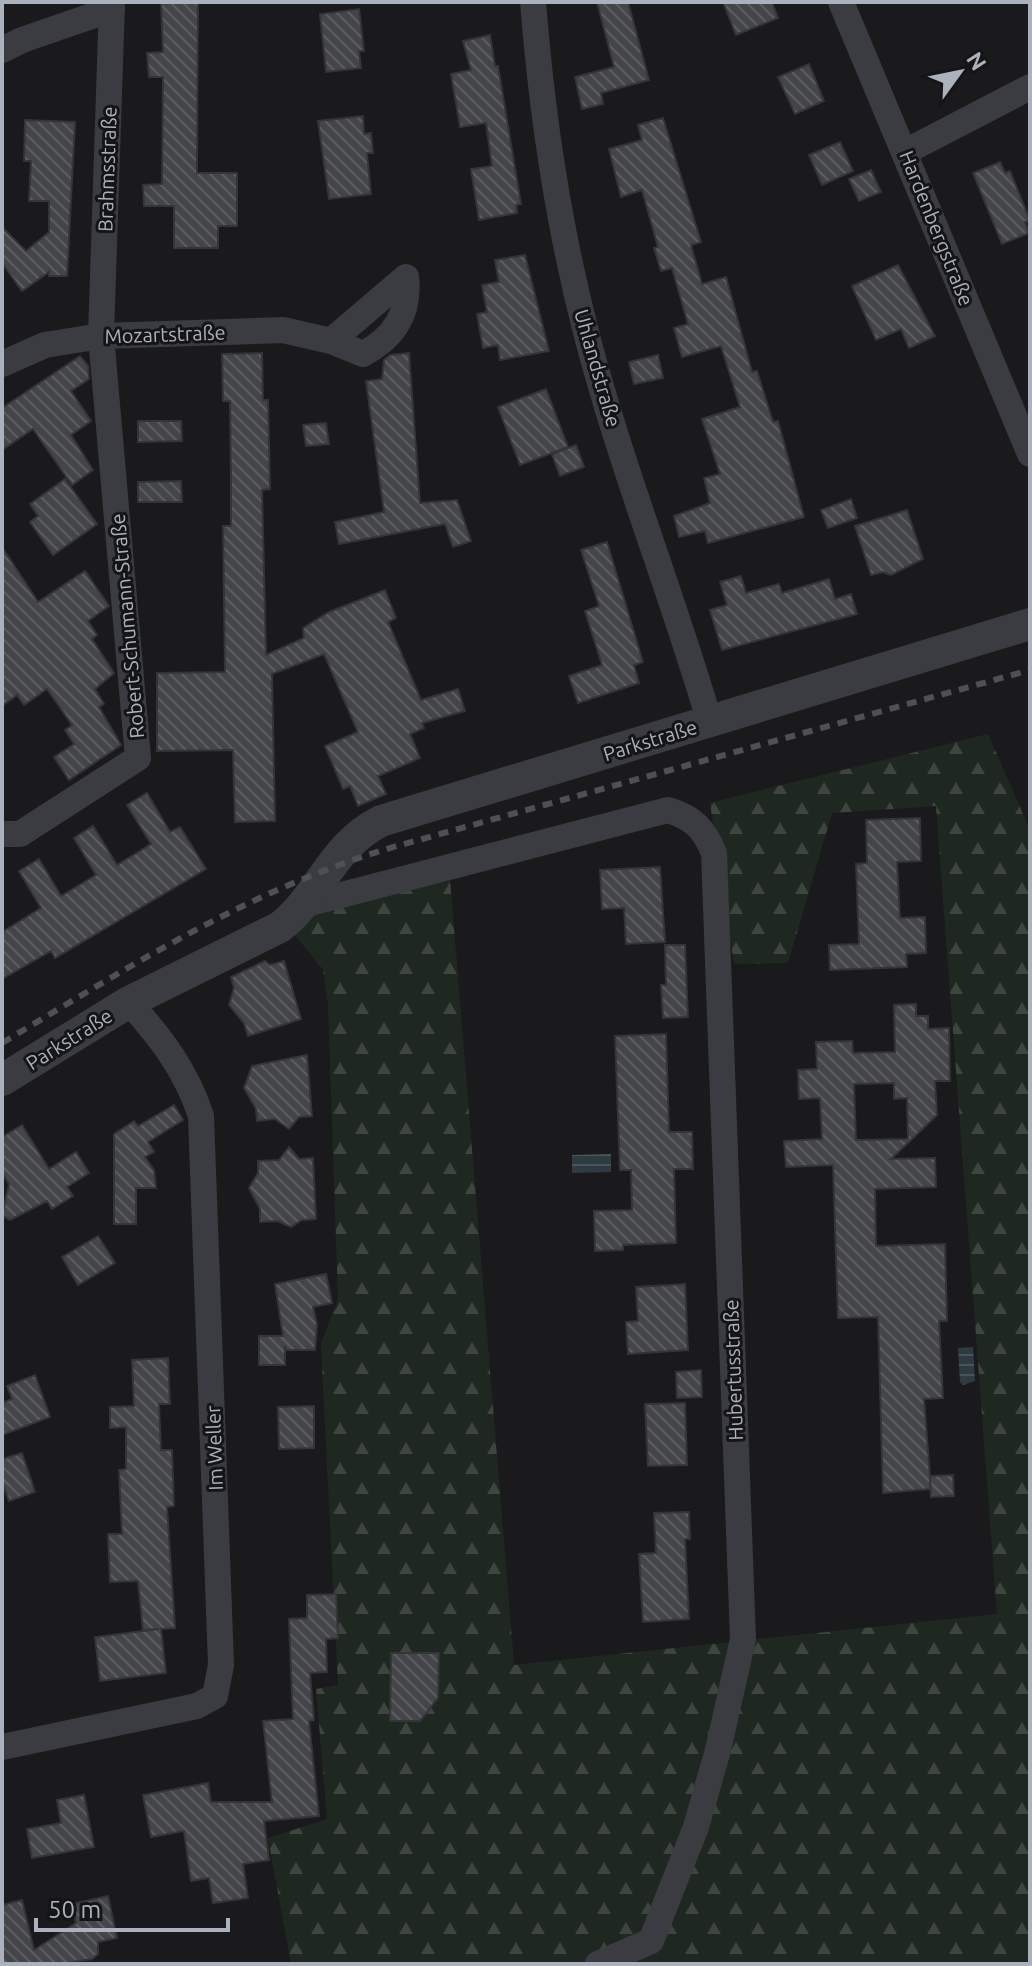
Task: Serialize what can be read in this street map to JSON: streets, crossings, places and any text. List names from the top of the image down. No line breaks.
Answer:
{"streets":{"street":["Brahmsstraße","Hardenbergstraße","Mozartstraße","Uhlandstraße","Robert-Schumann-Straße","Parkstraße","Hubertusstraße","Im Weller"]},"crossings":[["Brahmsstraße","Mozartstraße"],["Brahmsstraße","Robert-Schumann-Straße"],["Mozartstraße","Robert-Schumann-Straße"],["Uhlandstraße","Parkstraße"],["Parkstraße","Hubertusstraße"],["Parkstraße","Im Weller"]],"scale_bar":"50 m","north":"top right"}
